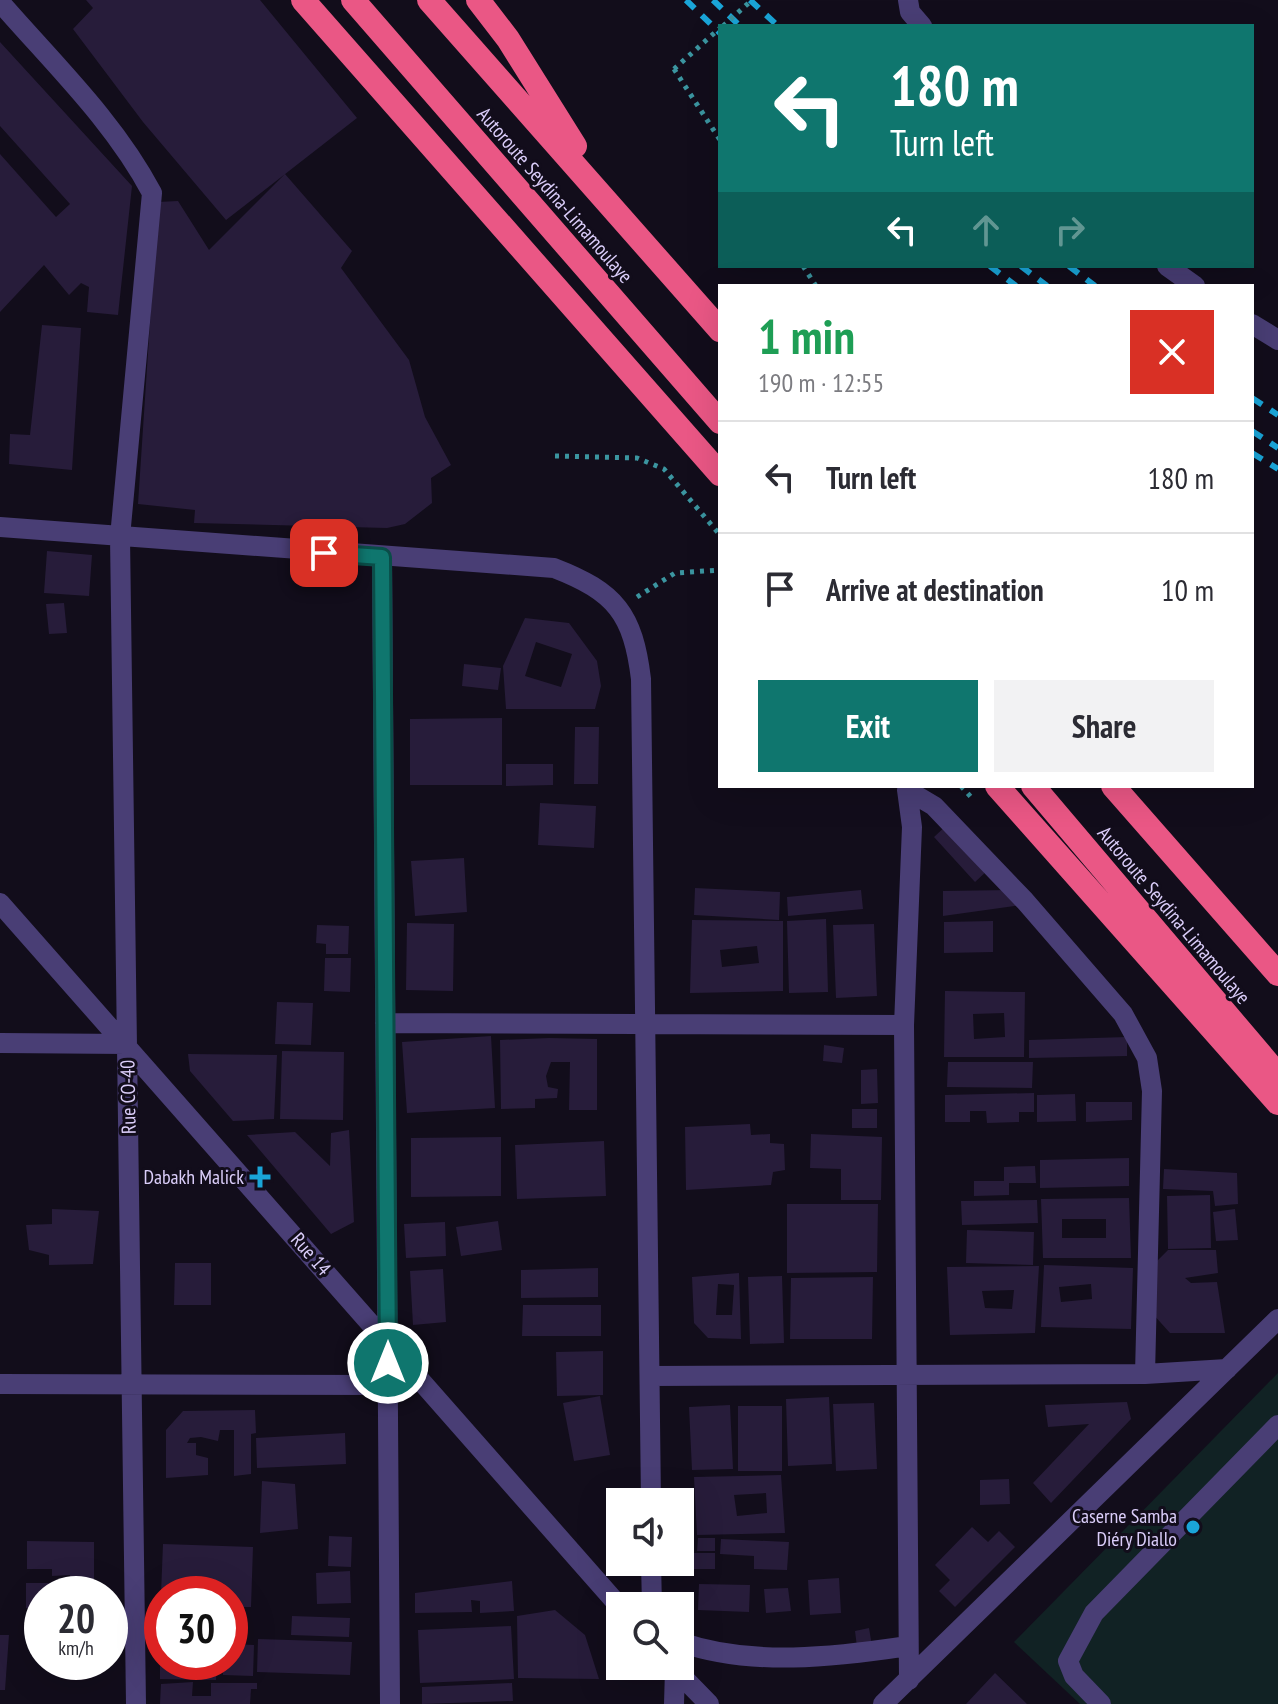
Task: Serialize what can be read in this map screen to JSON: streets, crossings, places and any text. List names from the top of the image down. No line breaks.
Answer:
{"streets":{"highway":["Autoroute Seydina-Limamoulaye"],"street":["Rue CO-40","Rue 14"]},"crossings":[["Rue CO-40","Rue 14"]],"places":{"health":["Dabakh Malick"],"other":["Caserne Samba Diéry Diallo"]},"page":{"turn":["180 m","Turn left"],"heading":["1 min","190 m · 12:55"],"list":[{"name":"Turn left","value":"180 m"},{"name":"Arrive at destination","value":"10 m"}],"buttons":["Exit","Share"],"speed":"20 km/h","limit":"30"}}
